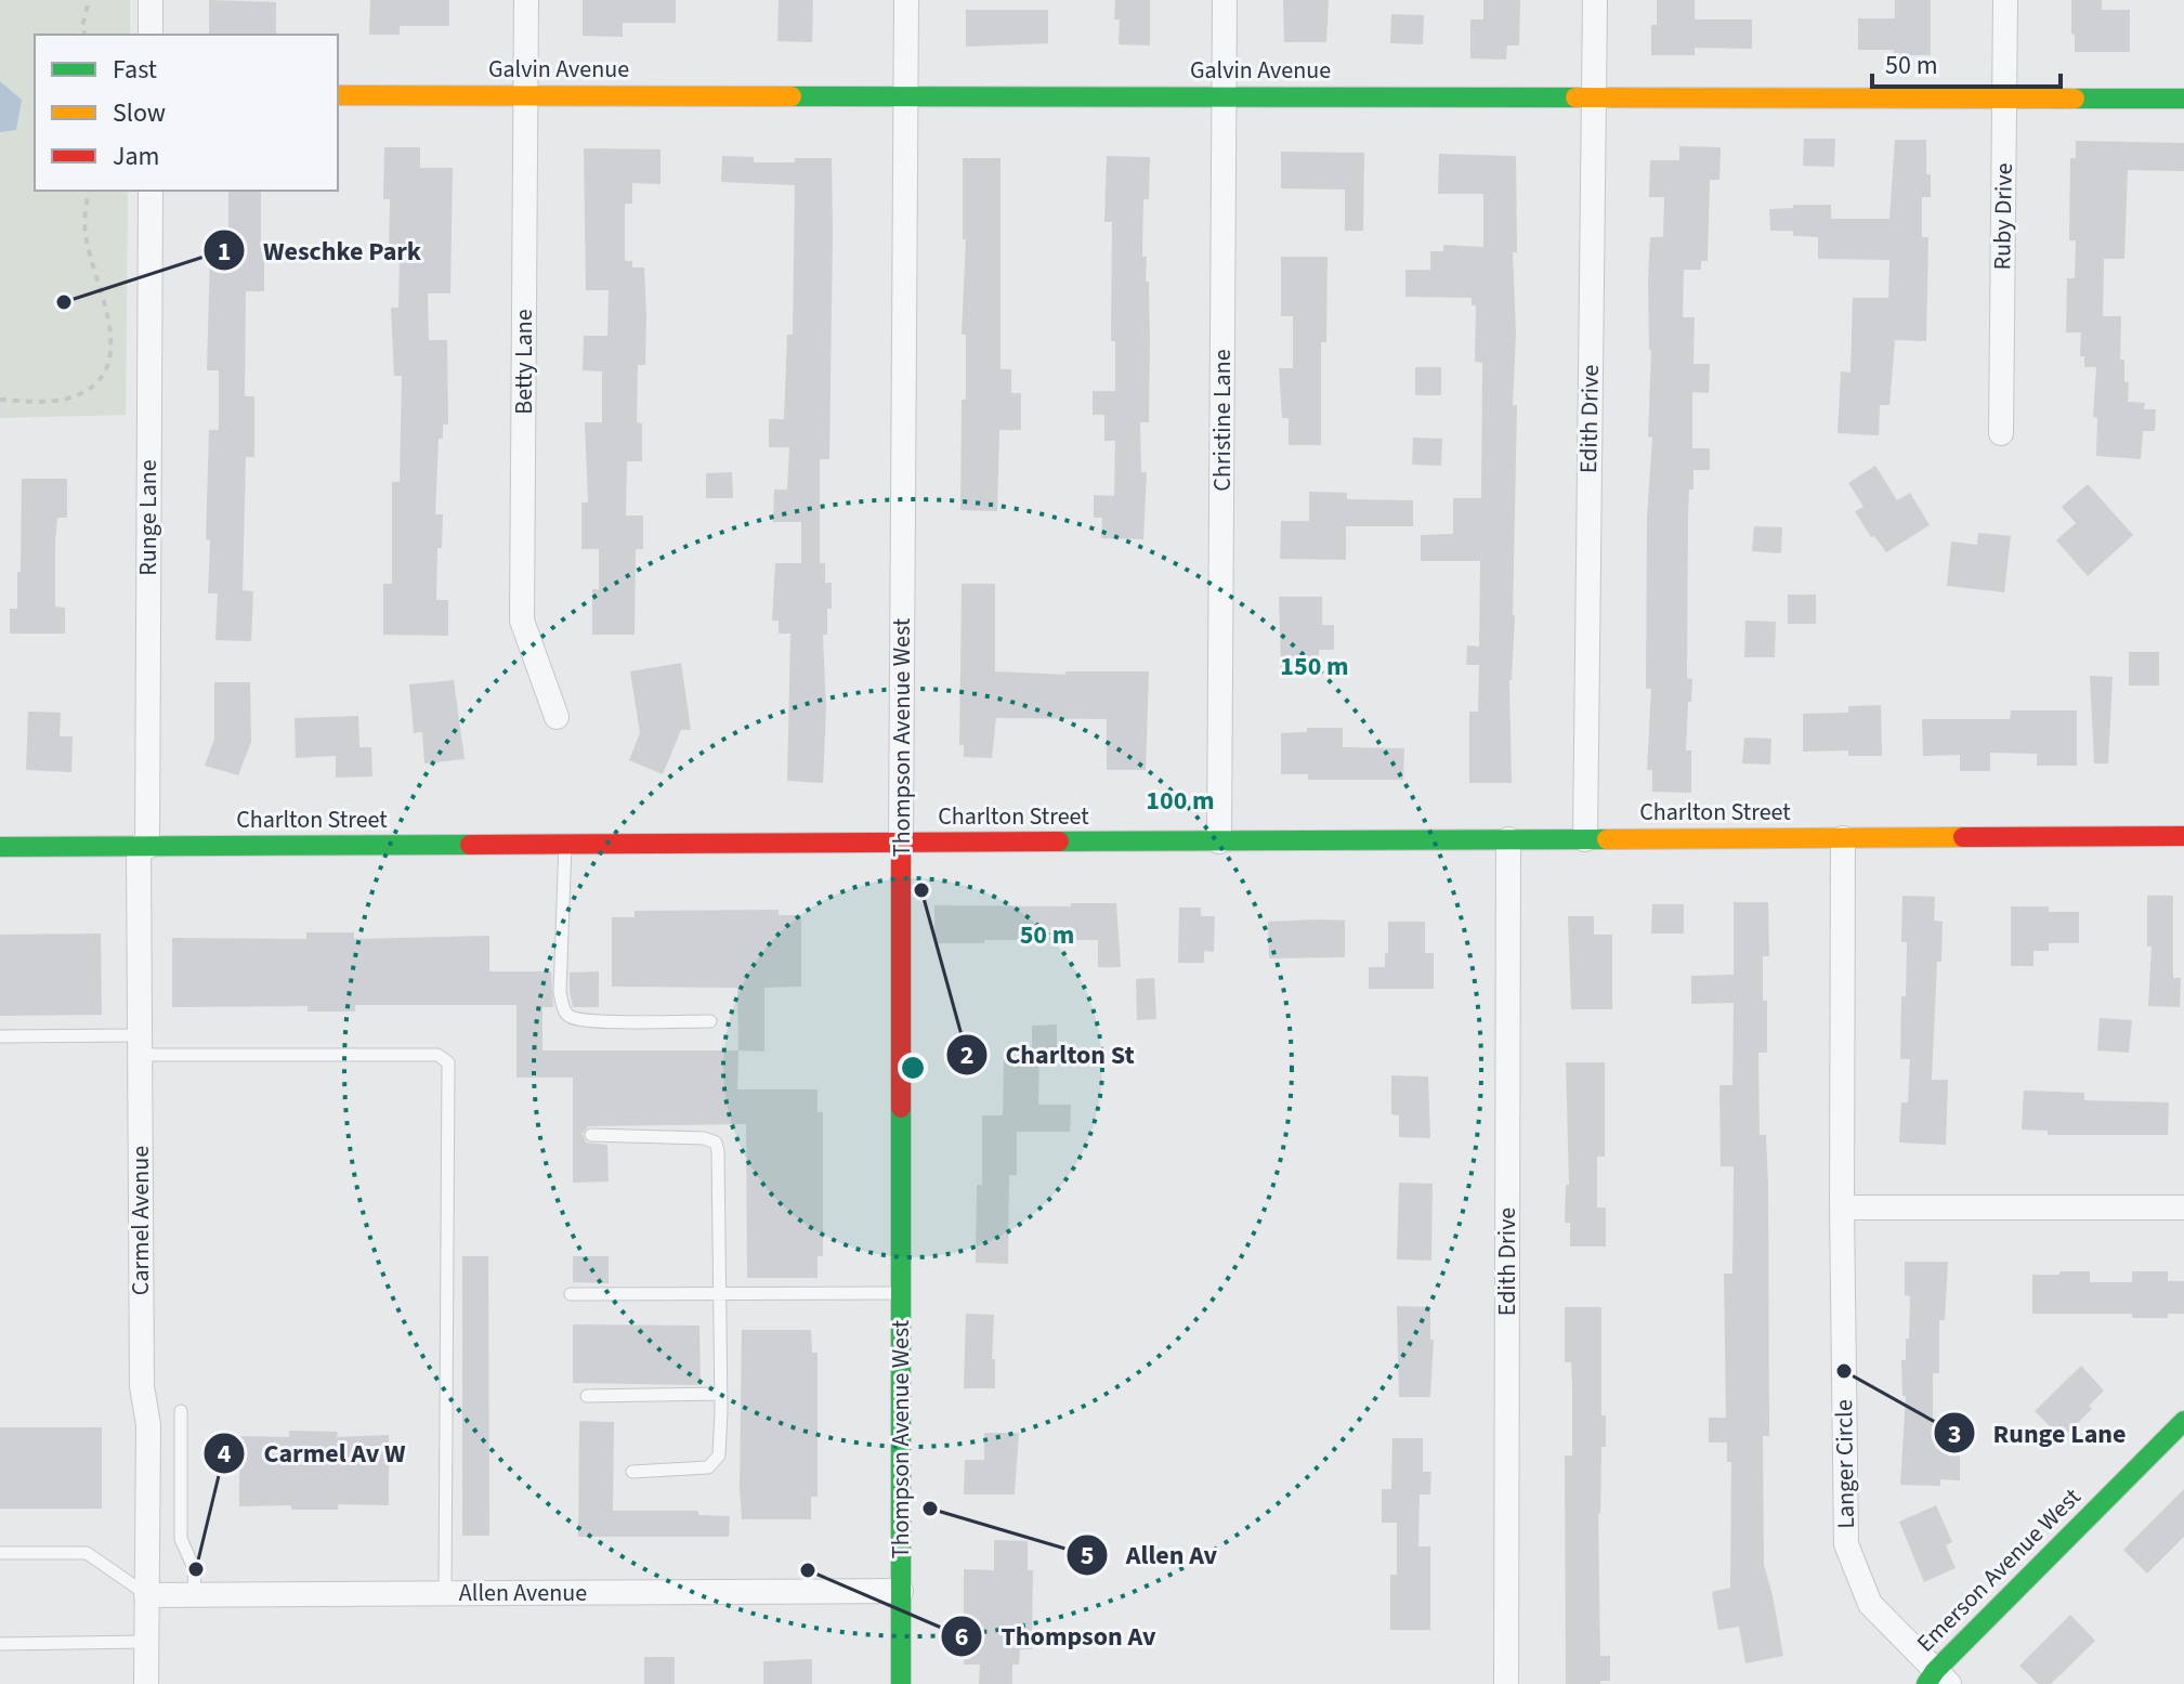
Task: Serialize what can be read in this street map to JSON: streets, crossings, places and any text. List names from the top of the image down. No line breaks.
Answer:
{"streets":{"street":["Galvin Avenue","Ruby Drive","Betty Lane","Edith Drive","Christine Lane","Runge Lane","Thompson Avenue West","Charlton Street","Carmel Avenue","Langer Circle","Emerson Avenue West","Allen Avenue"]},"crossings":[["Galvin Avenue","Ruby Drive"],["Galvin Avenue","Betty Lane"],["Galvin Avenue","Edith Drive"],["Galvin Avenue","Christine Lane"],["Galvin Avenue","Thompson Avenue West"],["Edith Drive","Charlton Street"],["Christine Lane","Charlton Street"],["Runge Lane","Charlton Street"],["Runge Lane","Carmel Avenue"],["Thompson Avenue West","Charlton Street"],["Thompson Avenue West","Allen Avenue"],["Charlton Street","Carmel Avenue"],["Charlton Street","Langer Circle"],["Carmel Avenue","Allen Avenue"],["Langer Circle","Emerson Avenue West"]],"places":["Weschke Park","Charlton St","Runge Lane","Allen Av","Carmel Av W","Thompson Av"],"legend":["Fast","Slow","Jam"],"scale_bar":"50 m","rings":["150 m","100 m","50 m"]}
